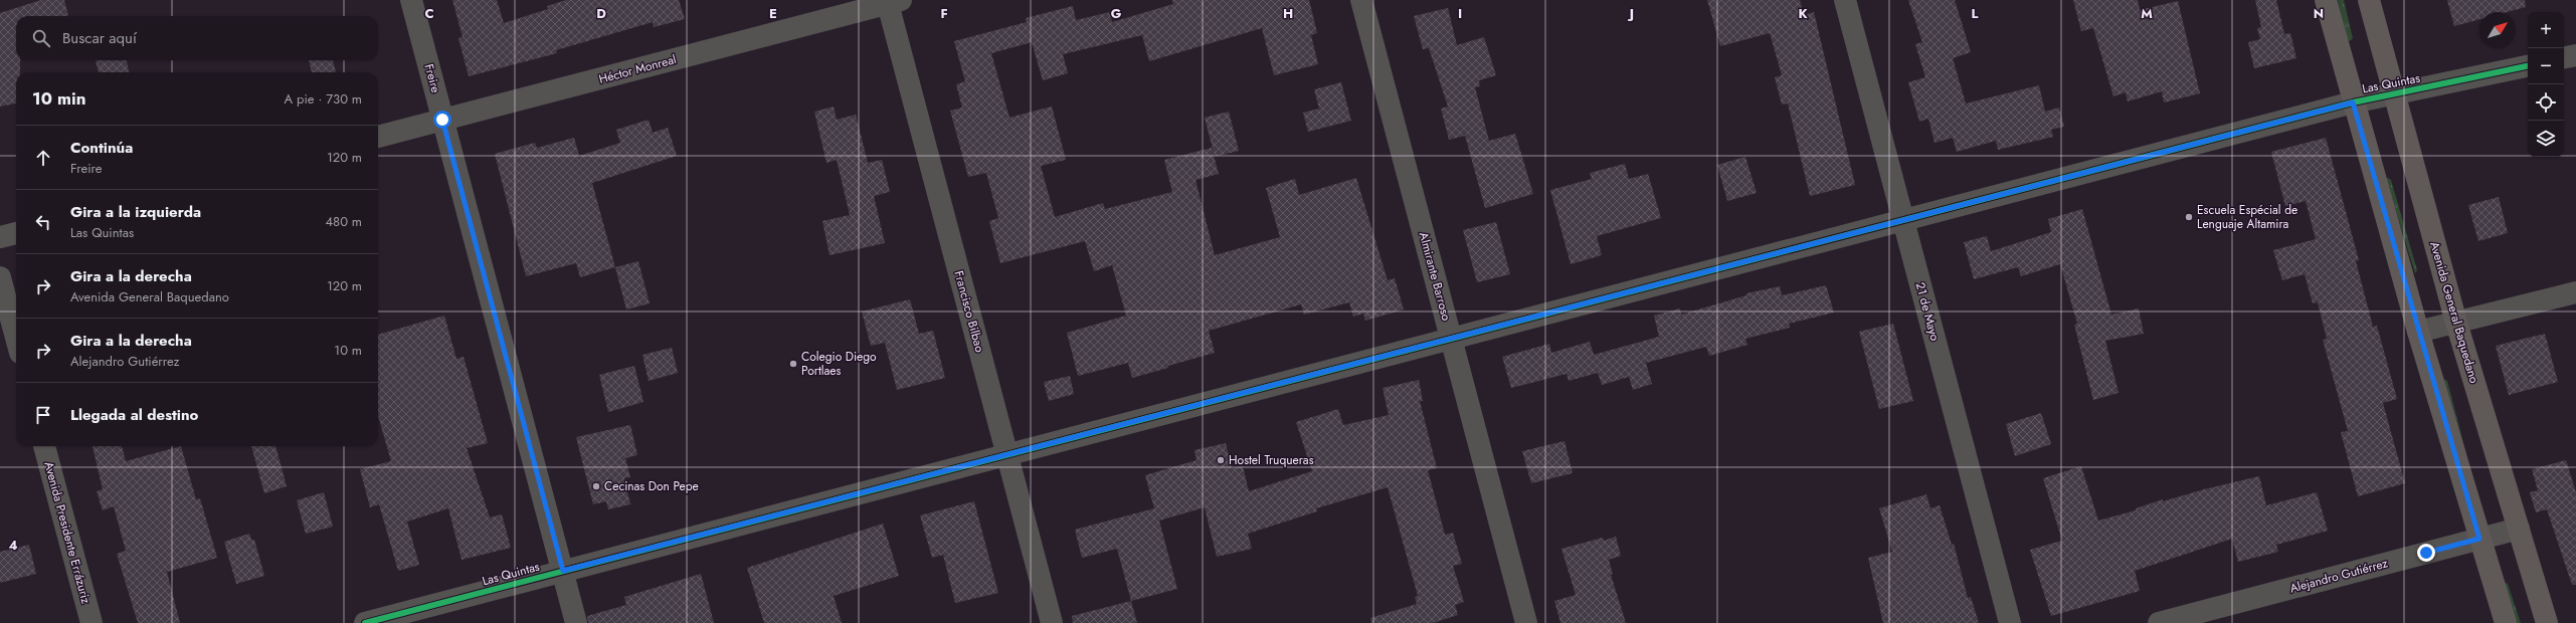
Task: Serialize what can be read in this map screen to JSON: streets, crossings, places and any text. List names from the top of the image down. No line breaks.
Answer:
{"streets":{"main road":["Avenida General Baquedano"],"street":["Héctor Monreal","Freire","Las Quintas","Almirante Barroso","Francisco Bilbao","21 de Mayo","Avenida Presidente Errázuriz","Alejandro Gutiérrez"]},"crossings":[["Héctor Monreal","Freire"],["Héctor Monreal","Francisco Bilbao"],["Freire","Las Quintas"],["Las Quintas","Almirante Barroso"],["Las Quintas","Francisco Bilbao"],["Las Quintas","21 de Mayo"],["Las Quintas","Avenida General Baquedano"],["Avenida General Baquedano","Alejandro Gutiérrez"]],"places":["Escuela Espécial de Lenguaje Altamira","Colegio Diego Portlaes","Hostel Truqueras","Cecinas Don Pepe"],"north":"top right","page":{"map_buttons":["+","−"],"search":"Buscar aquí","heading":["10 min","A pie · 730 m"],"list":[["Continúa","Freire","120 m"],["Gira a la izquierda","Las Quintas","480 m"],["Gira a la derecha","Avenida General Baquedano","120 m"],["Gira a la derecha","Alejandro Gutiérrez","10 m"],"Llegada al destino"]},"grid":{"columns":["C","D","E","F","G","H","I","J","K","L","M","N"],"rows":["4"]}}
